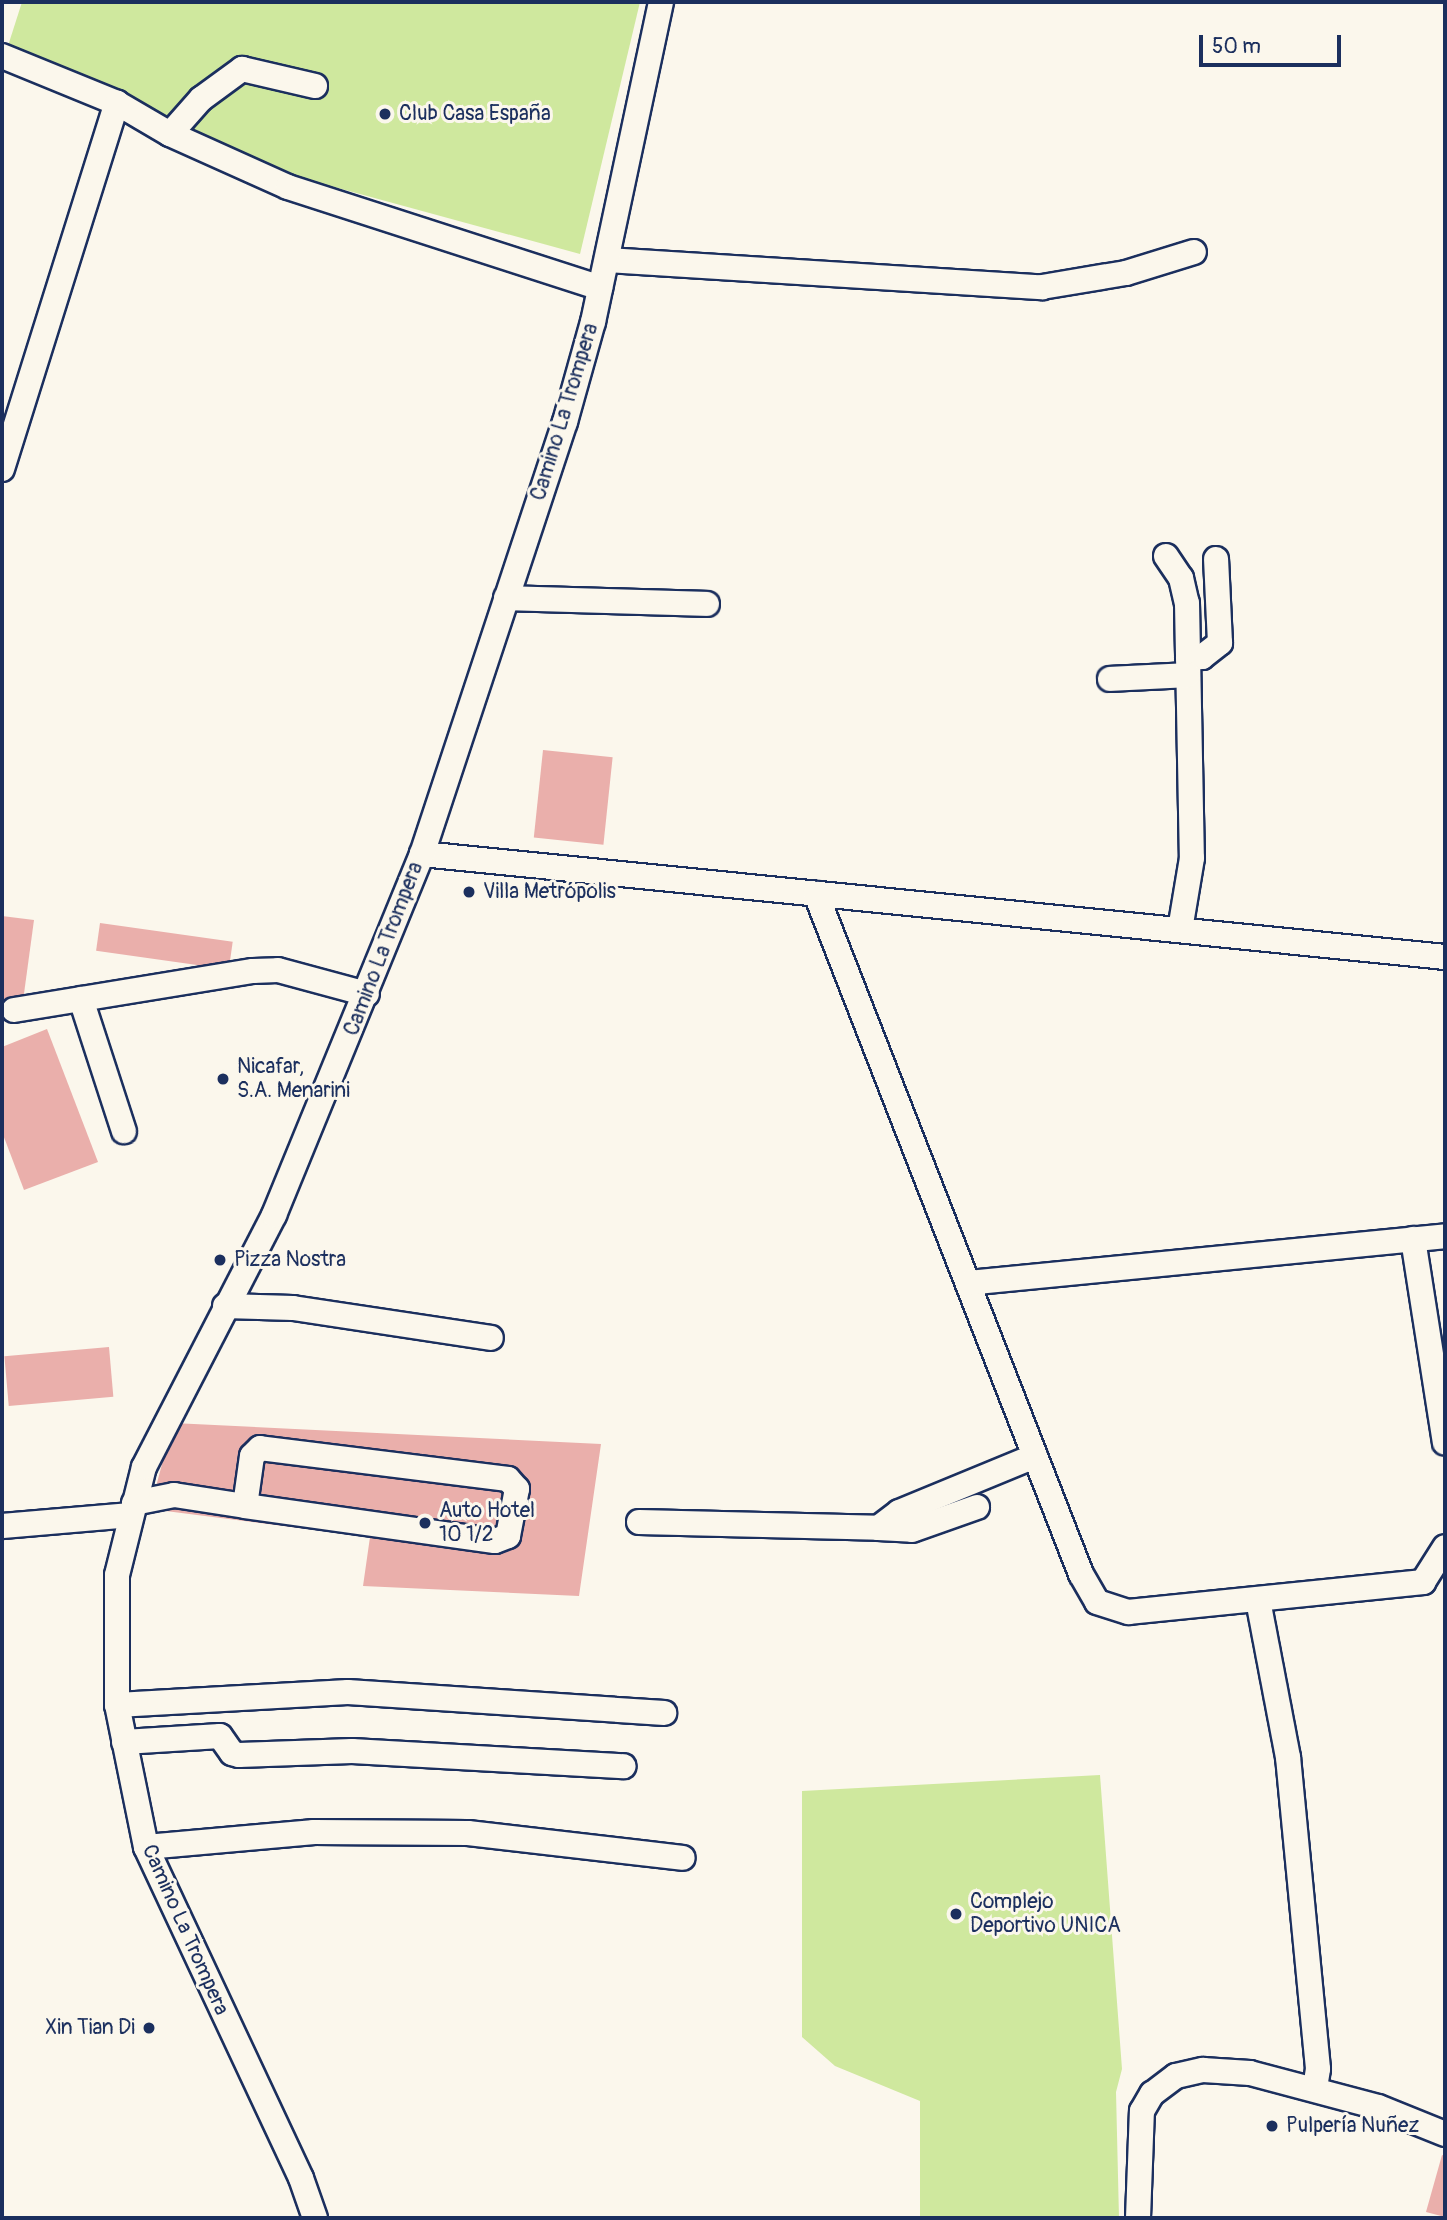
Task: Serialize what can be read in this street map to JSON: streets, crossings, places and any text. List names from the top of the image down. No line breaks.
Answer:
{"streets":{"street":["Camino La Trompera"]},"places":["Club Casa España","Villa Metrópolis","Nicafar, S.A. Menarini","Pizza Nostra","Auto Hotel 10 1/2","Complejo Deportivo UNICA","Xin Tian Di","Pulpería Nuñez"],"scale_bar":"50 m"}
